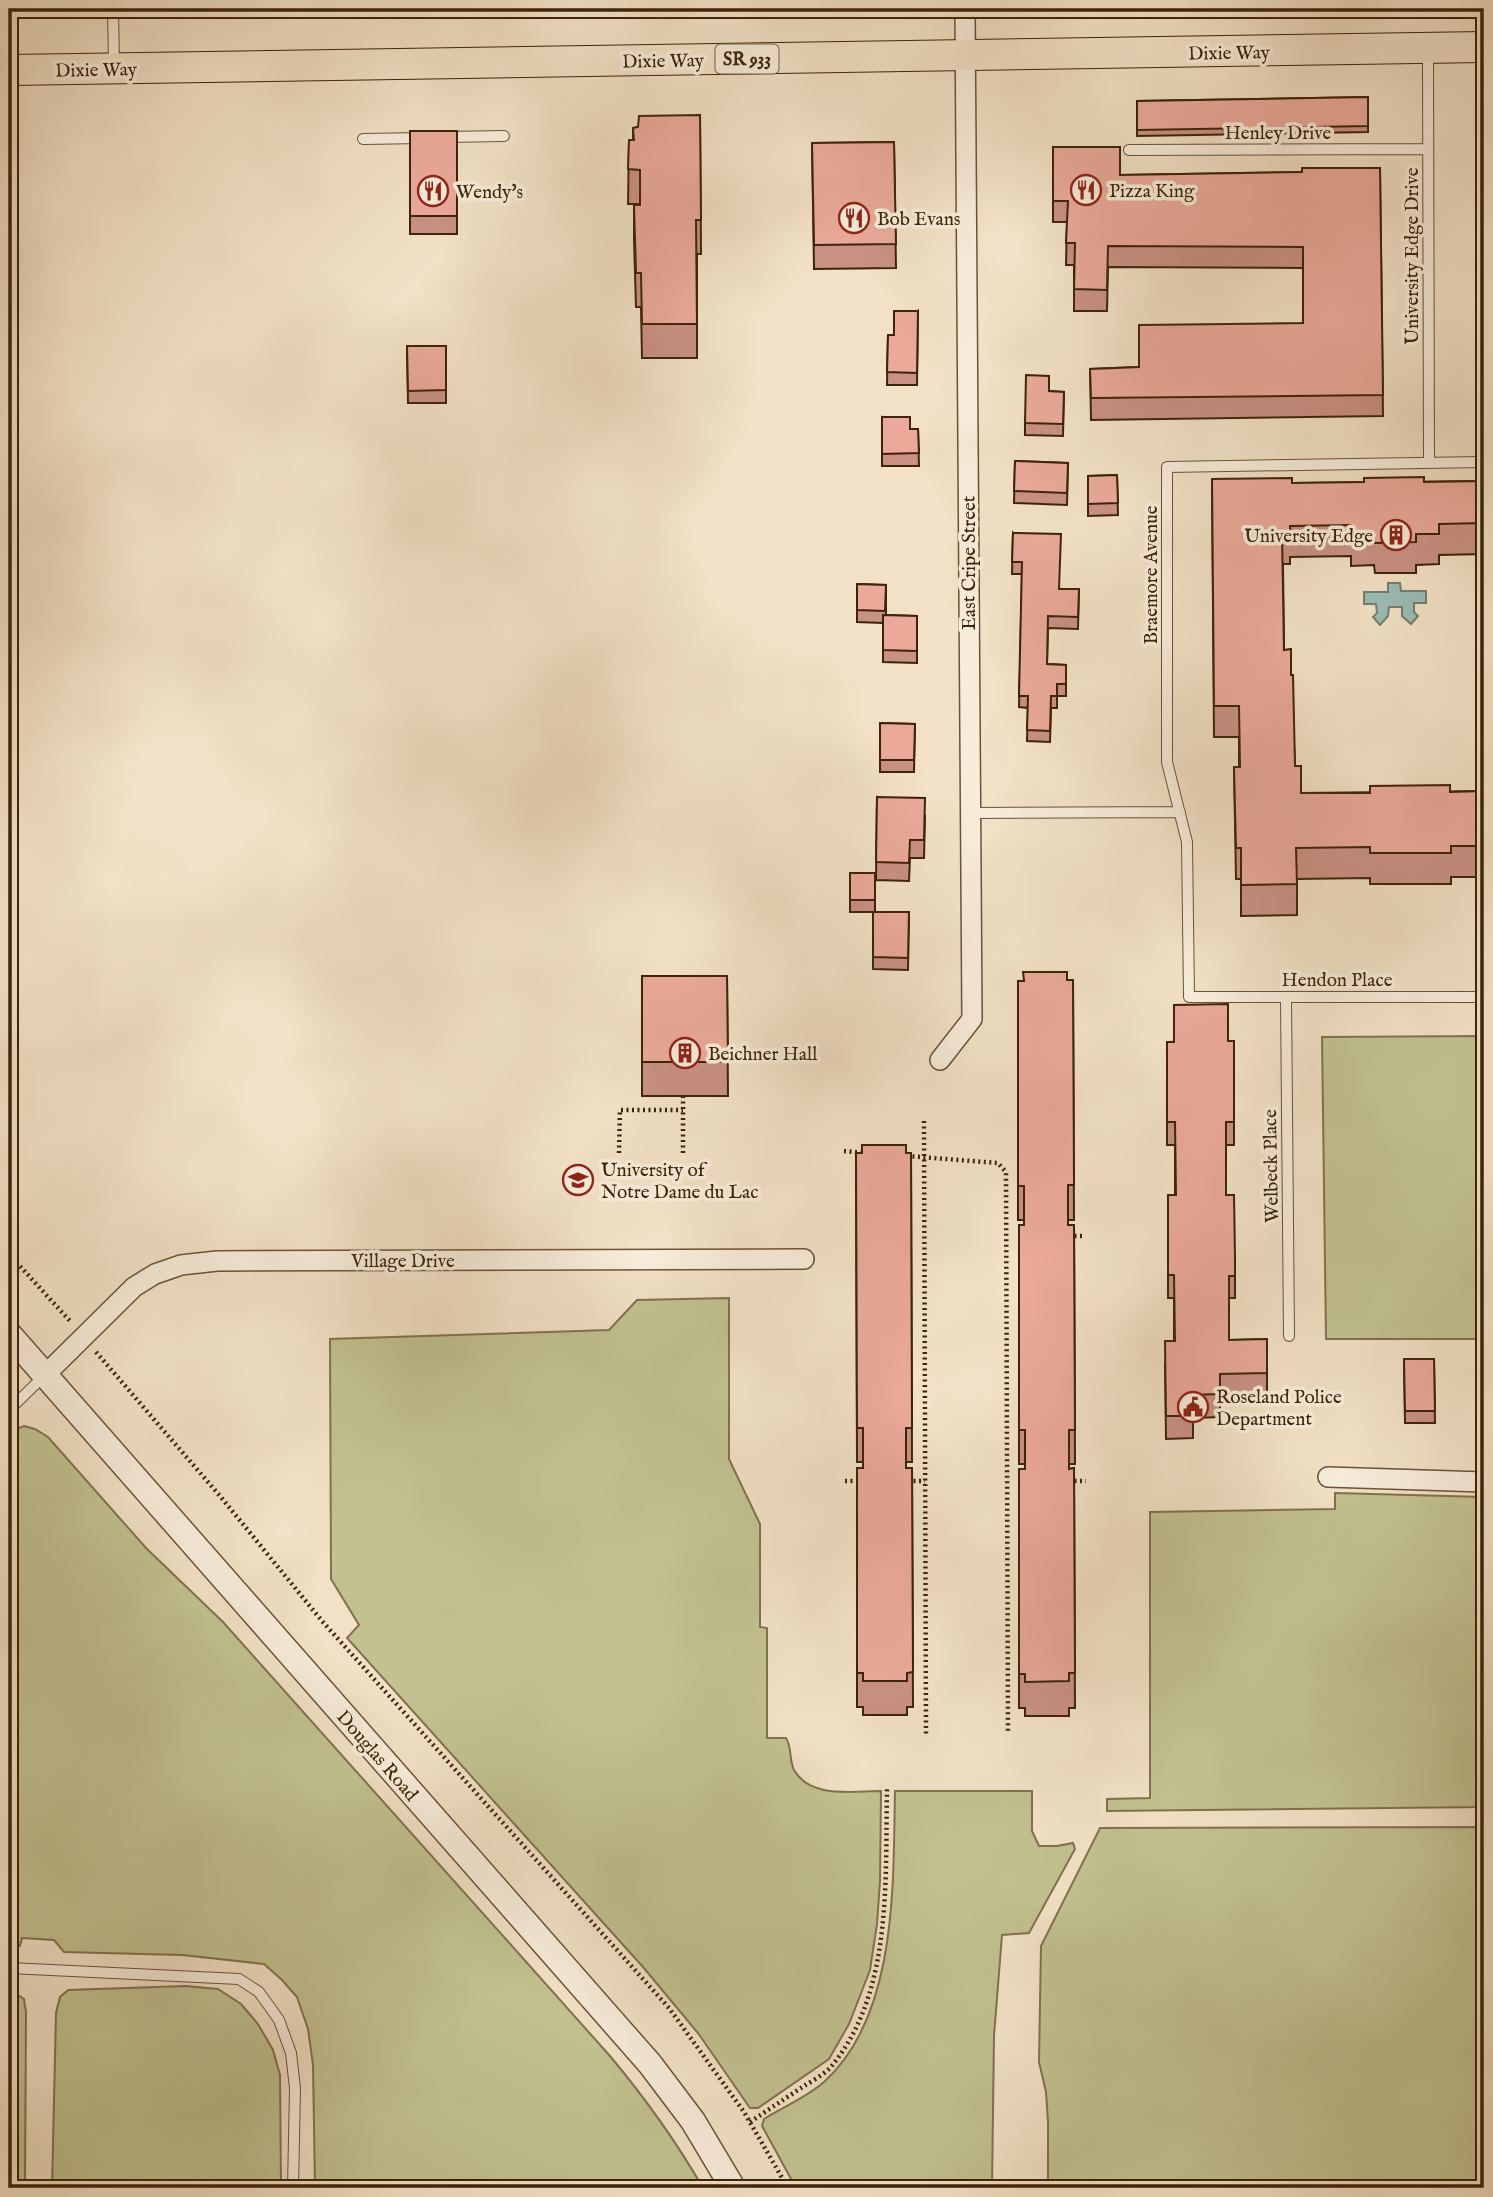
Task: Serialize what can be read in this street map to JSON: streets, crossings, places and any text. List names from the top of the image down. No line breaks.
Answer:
{"streets":{"main road":["Dixie Way","SR 933"],"street":["East Cripe Street","Village Drive","Douglas Road"],"lane":["Henley Drive","University Edge Drive","Braemore Avenue","Hendon Place","Welbeck Place"]},"crossings":[["Dixie Way","University Edge Drive"],["Dixie Way","East Cripe Street"],["Henley Drive","University Edge Drive"],["University Edge Drive","Braemore Avenue"],["Braemore Avenue","Hendon Place"],["Hendon Place","Welbeck Place"],["Village Drive","Douglas Road"]],"places":{"restaurant":["Pizza King","Wendy's","Bob Evans"],"building":["University Edge","Beichner Hall"],"school or university":["University of Notre Dame du Lac"],"public building":["Roseland Police Department"]}}
